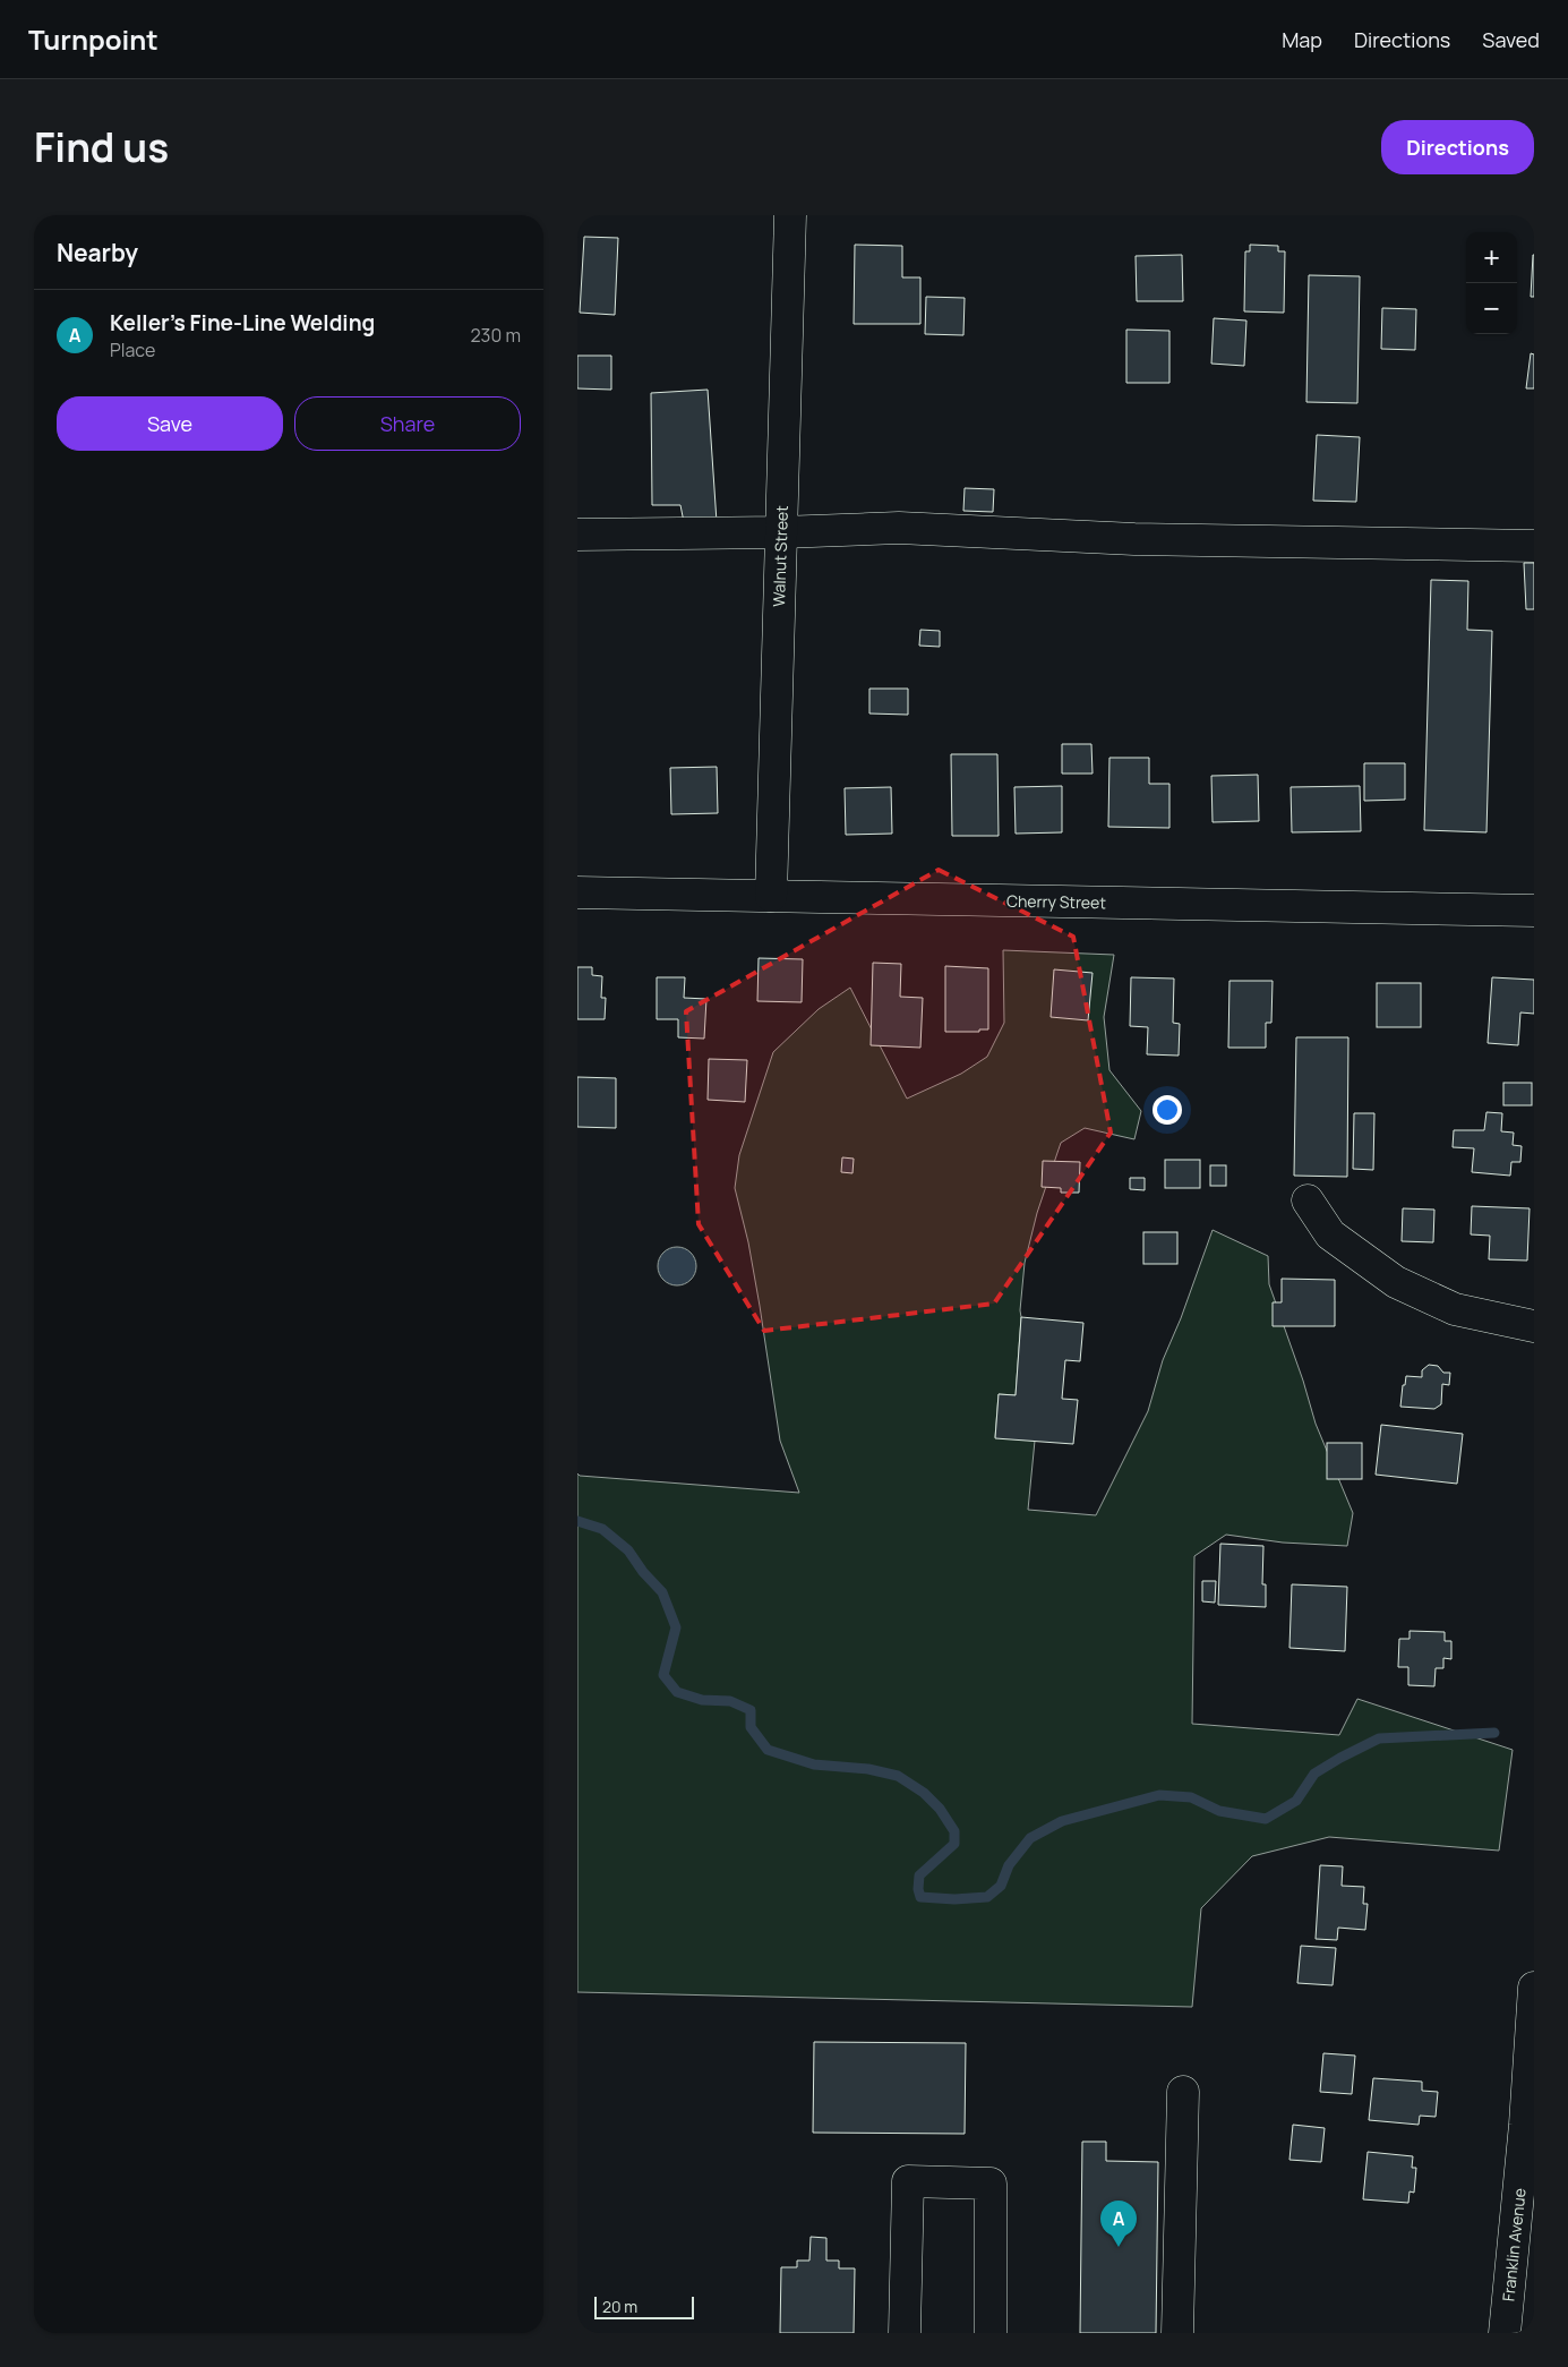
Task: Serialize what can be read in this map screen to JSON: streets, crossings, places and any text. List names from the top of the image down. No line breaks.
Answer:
{"streets":{"street":["Walnut Street","Cherry Street","Franklin Avenue"]},"crossings":[["Walnut Street","Cherry Street"]],"scale_bar":"20 m","page":{"header":"Turnpoint","nav":["Map","Directions","Saved"],"title":"Find us","buttons":["Directions",["Save","Share"]],"heading":"Nearby","map_buttons":["+","−"],"list":[{"mark":"A","name":"Keller’s Fine-Line Welding","note":"Place","value":"230 m"}],"pins":"A","scale":"20 m"}}
